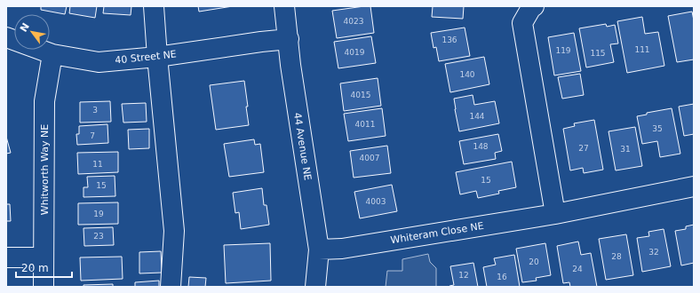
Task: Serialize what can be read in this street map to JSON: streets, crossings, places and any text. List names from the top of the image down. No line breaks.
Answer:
{"streets":{"street":["40 Street NE","44 Avenue NE","Whitworth Way NE","Whiteram Close NE"]},"crossings":[["40 Street NE","44 Avenue NE"],["40 Street NE","Whitworth Way NE"],["44 Avenue NE","Whiteram Close NE"]],"house_numbers":["4023","136","111","119","4019","115","140","4015","3","144","4011","35","7","148","27","31","4007","11","15","15","4003","19","23","32","28","20","24","12","16"],"scale_bar":"20 m","north":"top left"}
